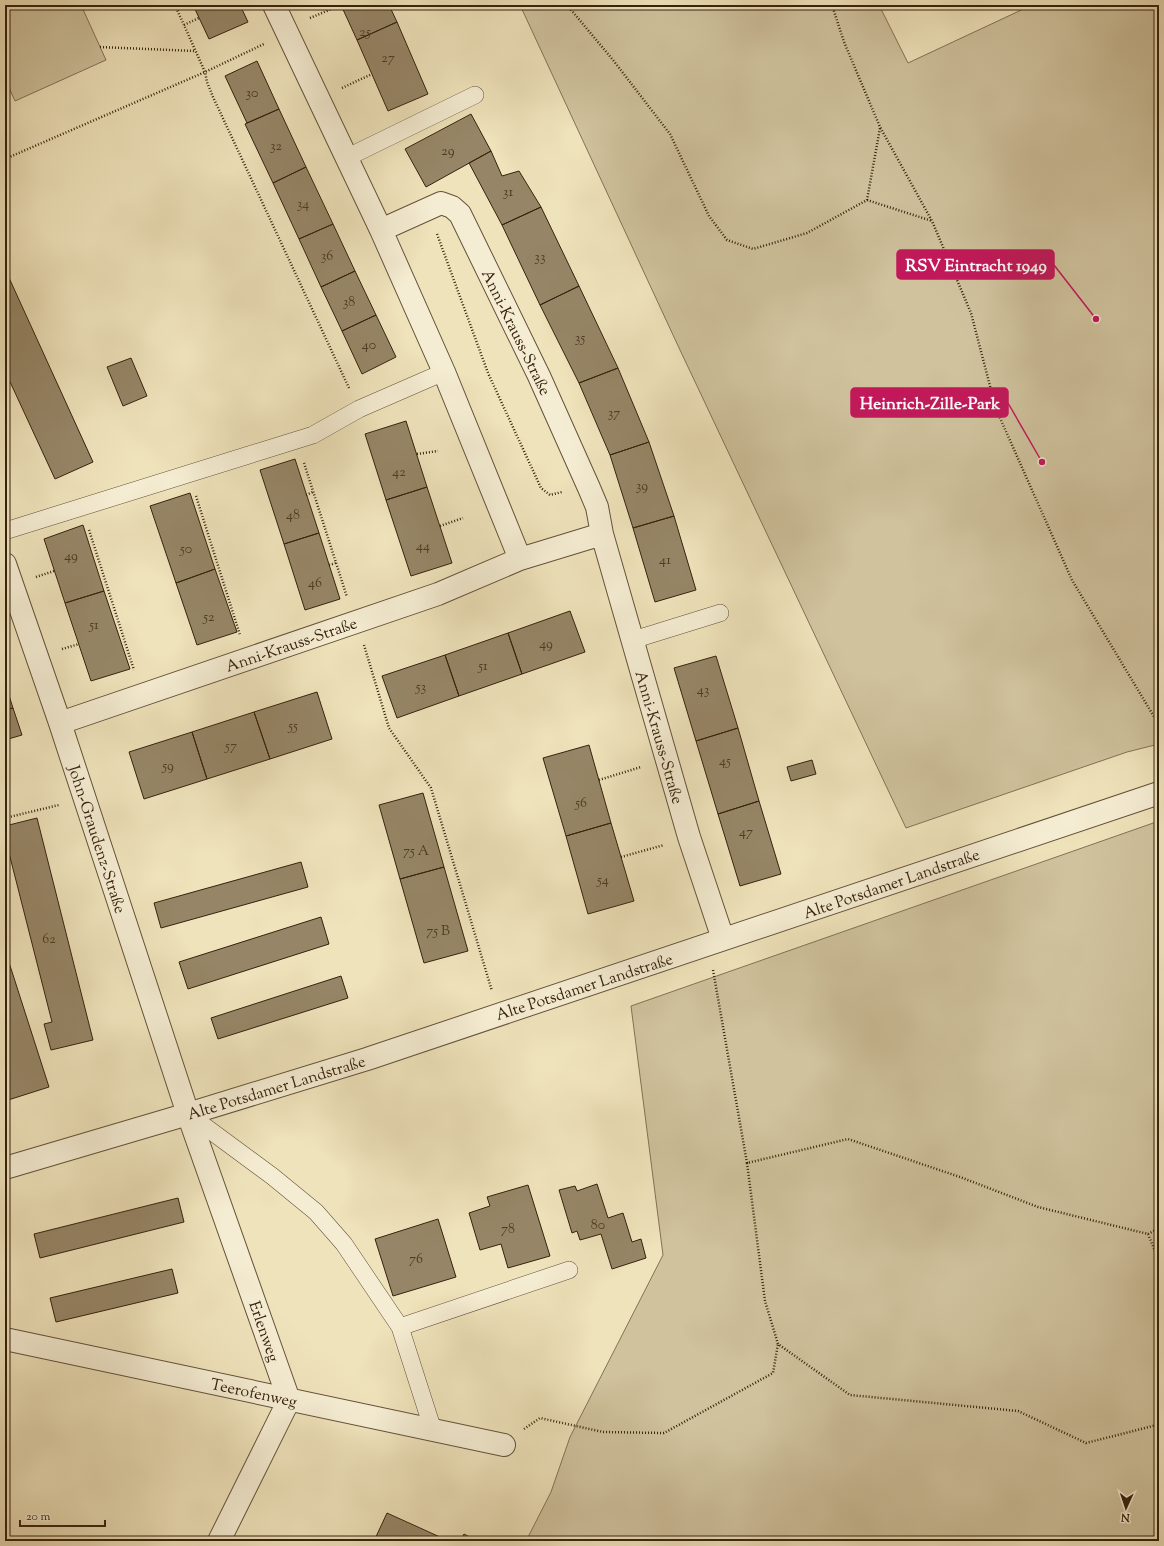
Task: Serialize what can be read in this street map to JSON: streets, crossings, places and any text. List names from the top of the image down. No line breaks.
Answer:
{"streets":{"street":["Anni-Krauss-Straße","John-Graudenz-Straße","Alte Potsdamer Landstraße","Erlenweg","Teerofenweg"]},"crossings":[["Anni-Krauss-Straße","John-Graudenz-Straße"],["Anni-Krauss-Straße","Alte Potsdamer Landstraße"],["John-Graudenz-Straße","Alte Potsdamer Landstraße"],["John-Graudenz-Straße","Erlenweg"],["Alte Potsdamer Landstraße","Erlenweg"],["Erlenweg","Teerofenweg"]],"places":["RSV Eintracht 1949","Heinrich-Zille-Park"],"house_numbers":["25","27","30","32","29","31","34","36","33","38","35","40","37","42","39","48","44","50","49","41","46","52","51","49","51","53","43","55","57","45","59","56","47","75 A","54","75 B","62","80","78","76"],"scale_bar":"20 m","north":"bottom"}
